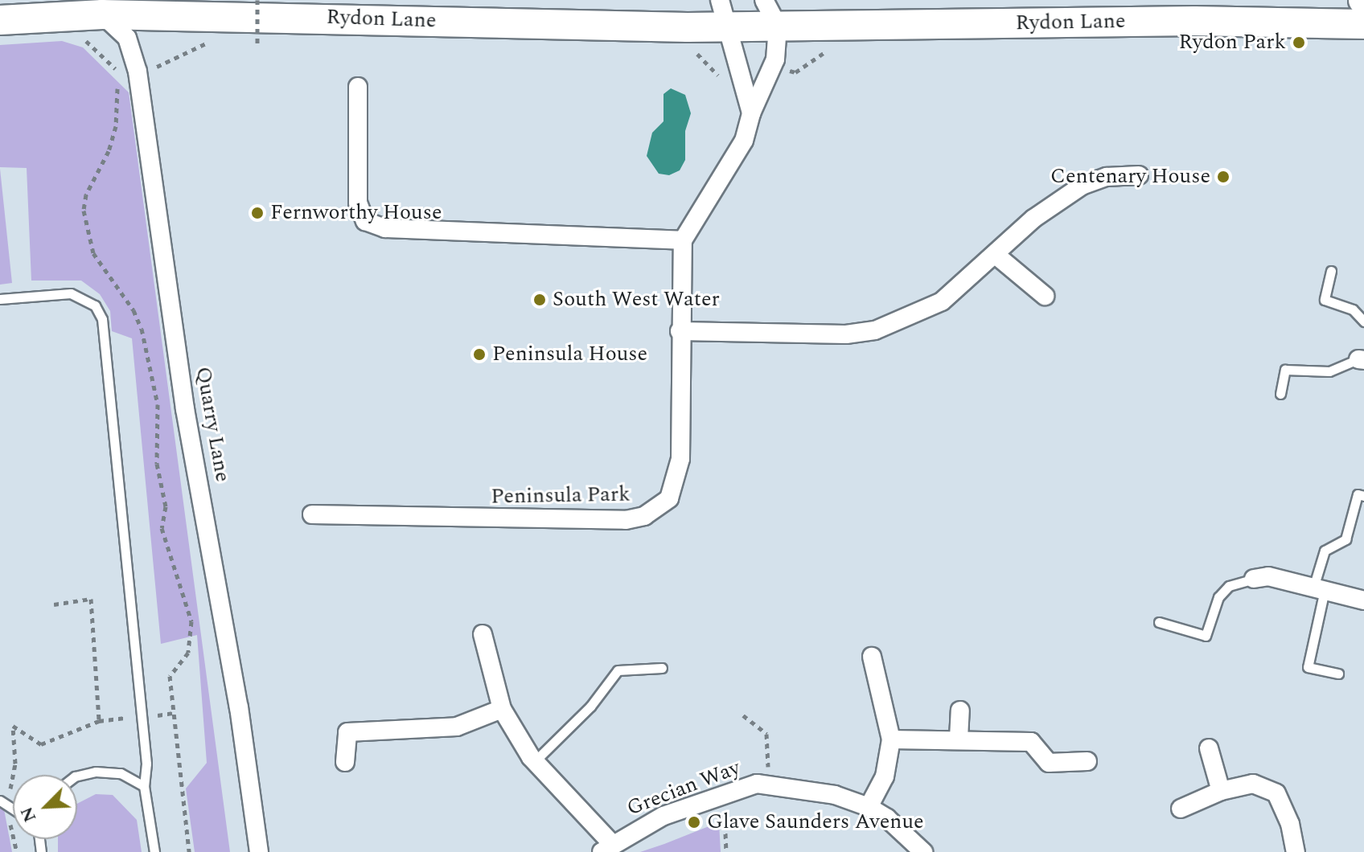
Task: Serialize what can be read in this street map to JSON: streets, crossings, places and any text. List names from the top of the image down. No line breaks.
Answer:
{"streets":{"main road":["Rydon Lane"],"street":["Quarry Lane","Peninsula Park","Grecian Way"]},"crossings":[["Rydon Lane","Quarry Lane"],["Rydon Lane","Peninsula Park"]],"places":["Rydon Park","Centenary House","Fernworthy House","South West Water","Peninsula House","Glave Saunders Avenue"],"north":"bottom left"}
